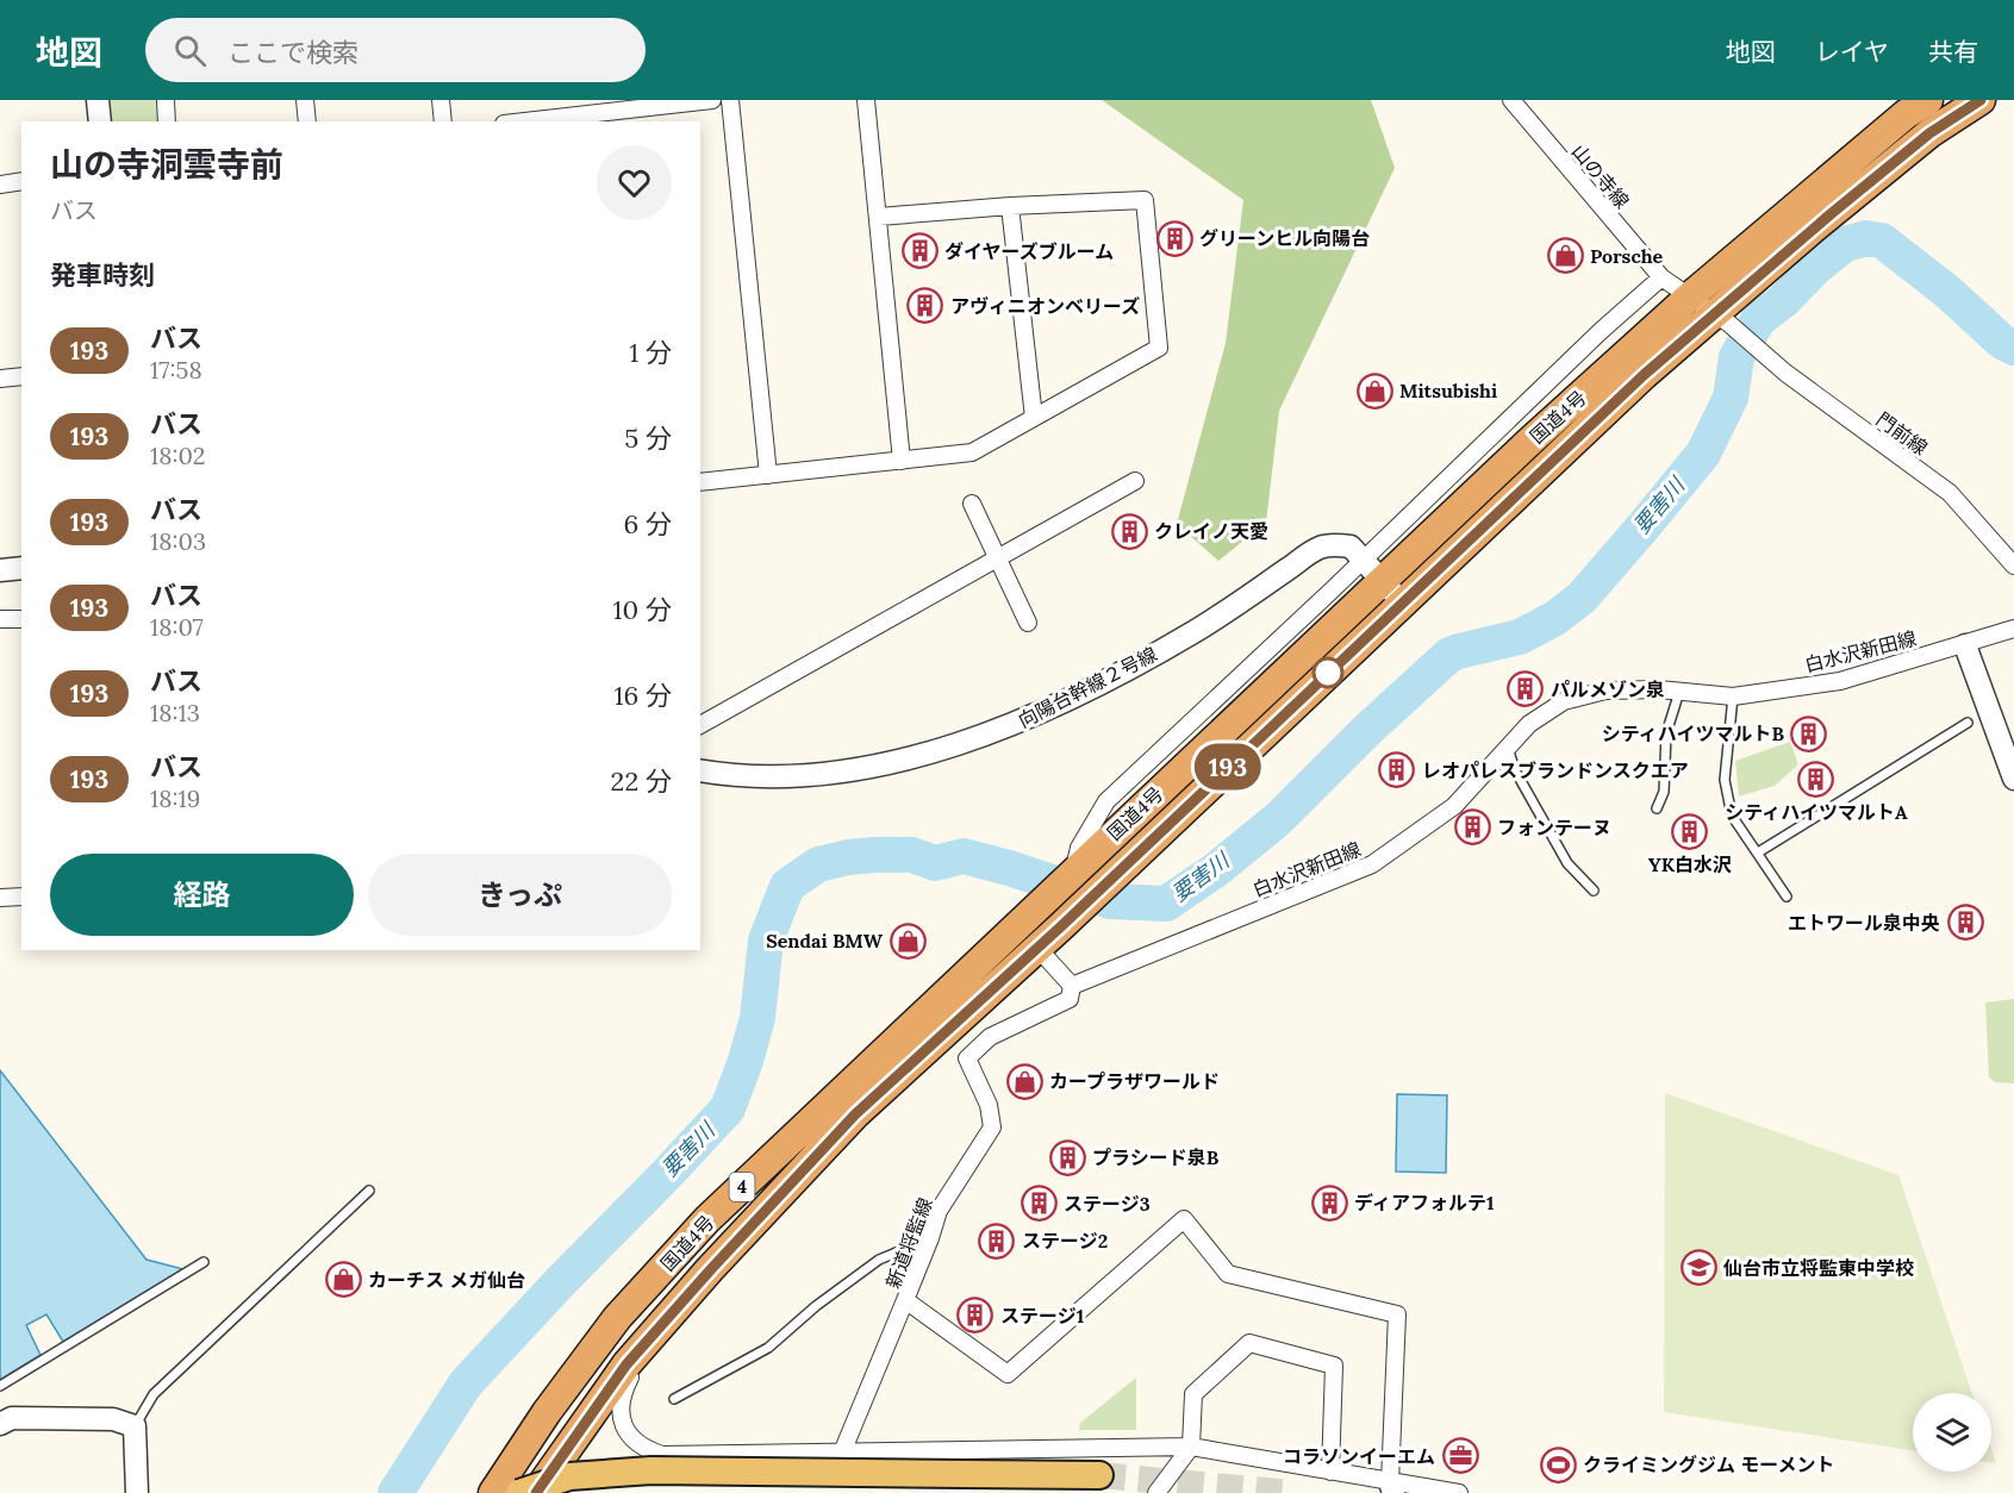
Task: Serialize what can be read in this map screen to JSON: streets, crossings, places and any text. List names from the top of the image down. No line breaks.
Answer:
{"streets":{"highway":["国道4号","4"],"street":["山の寺線","門前線","白水沢新田線","向陽台幹線２号線","新道将監線"]},"crossings":[["山の寺線","国道4号"],["山の寺線","門前線"],["国道4号","門前線"],["国道4号","向陽台幹線２号線"],["白水沢新田線","新道将監線"]],"water":["要害川"],"places":{"building":["グリーンヒル向陽台","ダイヤーズブルーム","アヴィニオンベリーズ","クレイノ天愛","パルメゾン泉","シティハイツマルトB","レオパレスブランドンスクエア","シティハイツマルトA","フォンテーヌ","YK白水沢","エトワール泉中央","プラシード泉B","ディアフォルテ1","ステージ3","ステージ2","ステージ1"],"shop":["Porsche","Mitsubishi","Sendai BMW","カープラザワールド","カーチス メガ仙台"],"school or university":["仙台市立将監東中学校"],"office":["コラソンイーエム"],"sports":["クライミングジム モーメント"]},"lines":["bus line 193"],"page":{"header":"地図","search":"ここで検索","nav":["地図","レイヤ","共有"],"on_map":"193","heading":[["山の寺洞雲寺前","バス"],"発車時刻"],"list":[{"mark":"193","name":"バス","note":"17:58","value":"1 分"},{"mark":"193","name":"バス","note":"18:02","value":"5 分"},{"mark":"193","name":"バス","note":"18:03","value":"6 分"},{"mark":"193","name":"バス","note":"18:07","value":"10 分"},{"mark":"193","name":"バス","note":"18:13","value":"16 分"},{"mark":"193","name":"バス","note":"18:19","value":"22 分"}],"buttons":["経路","きっぷ"]}}
